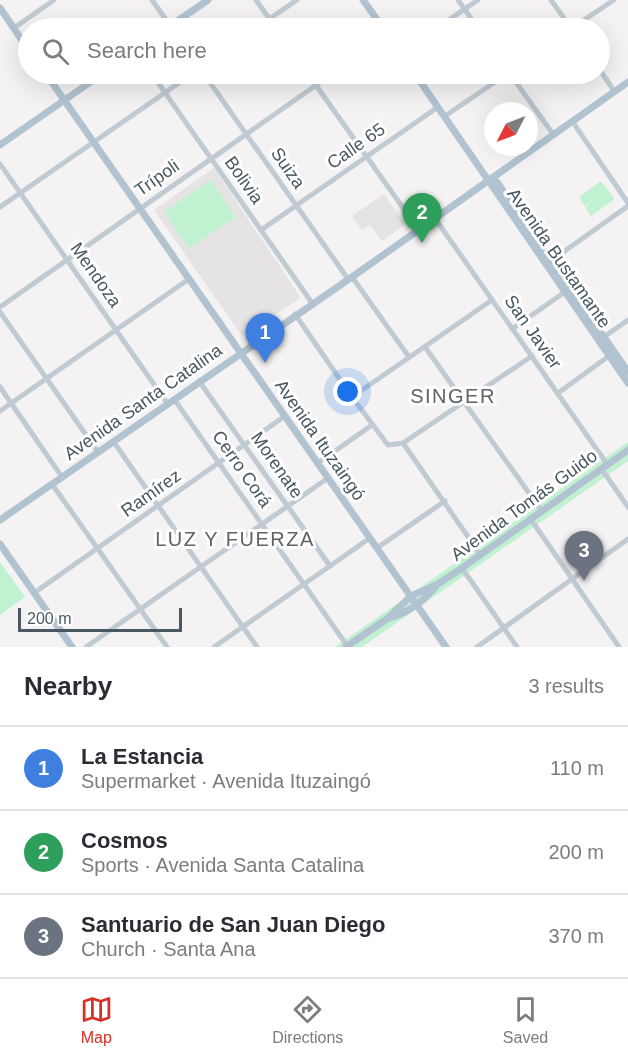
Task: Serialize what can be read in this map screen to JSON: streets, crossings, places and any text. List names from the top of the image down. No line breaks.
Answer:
{"streets":{"main road":["Avenida Bustamante","Avenida Santa Catalina","Avenida Ituzaingó","Avenida Tomás Guido"],"street":["Calle 65","Suiza","Trípoli","Bolivia","Mendoza","San Javier","Morenate","Cerro Corá","Ramírez"]},"crossings":[["Calle 65","Suiza"],["Calle 65","Bolivia"],["Calle 65","Avenida Bustamante"],["Suiza","Trípoli"],["Suiza","Avenida Santa Catalina"],["Trípoli","Bolivia"],["Trípoli","Mendoza"],["Trípoli","Avenida Ituzaingó"],["Bolivia","Avenida Santa Catalina"],["Avenida Bustamante","Avenida Santa Catalina"],["Mendoza","Avenida Santa Catalina"],["Mendoza","Cerro Corá"],["San Javier","Avenida Santa Catalina"],["San Javier","Avenida Tomás Guido"],["Avenida Santa Catalina","Avenida Ituzaingó"],["Avenida Santa Catalina","Morenate"],["Avenida Santa Catalina","Cerro Corá"],["Avenida Ituzaingó","Ramírez"],["Avenida Ituzaingó","Avenida Tomás Guido"],["Morenate","Ramírez"],["Cerro Corá","Ramírez"],["Cerro Corá","Avenida Tomás Guido"]],"districts":["SINGER","LUZ Y FUERZA"],"scale_bar":"200 m","north":"bottom left","page":{"search":"Search here","pins":["2","1","3"],"scale":"200 m","heading":["Nearby","3 results"],"list":[{"mark":"1","name":"La Estancia","note":"Supermarket · Avenida Ituzaingó","value":"110 m"},{"mark":"2","name":"Cosmos","note":"Sports · Avenida Santa Catalina","value":"200 m"},{"mark":"3","name":"Santuario de San Juan Diego","note":"Church · Santa Ana","value":"370 m"}],"nav":["Map","Directions","Saved"]}}
